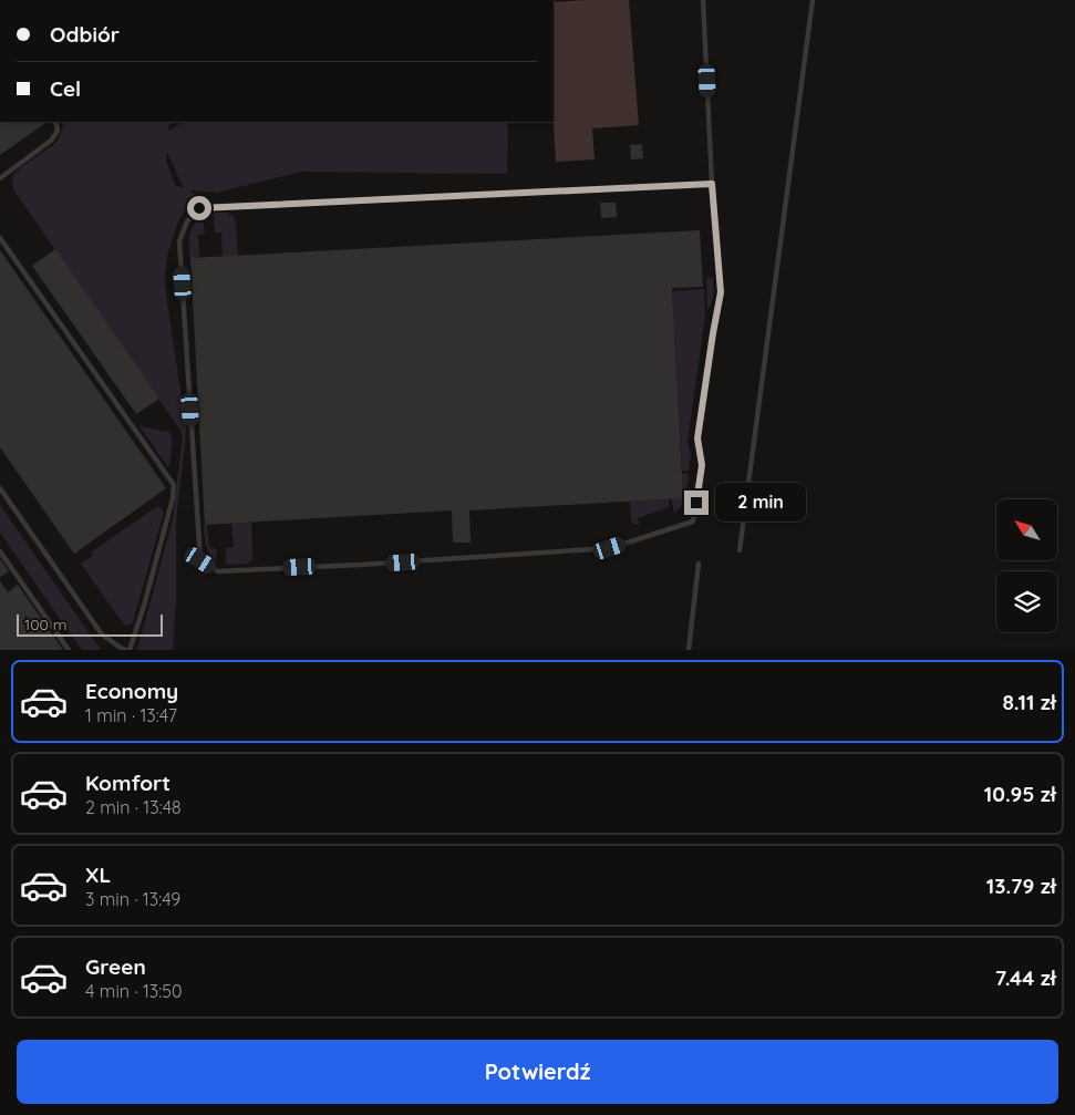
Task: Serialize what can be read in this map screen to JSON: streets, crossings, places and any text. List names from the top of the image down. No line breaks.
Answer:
{"scale_bar":"100 m","north":"top left","page":{"banner":["Odbiór","Cel"],"bubble":"2 min","scale":"100 m","list":[{"name":"Economy","note":"1 min · 13:47","value":"8.11 zł"},{"name":"Komfort","note":"2 min · 13:48","value":"10.95 zł"},{"name":"XL","note":"3 min · 13:49","value":"13.79 zł"},{"name":"Green","note":"4 min · 13:50","value":"7.44 zł"}],"buttons":"Potwierdź"}}
